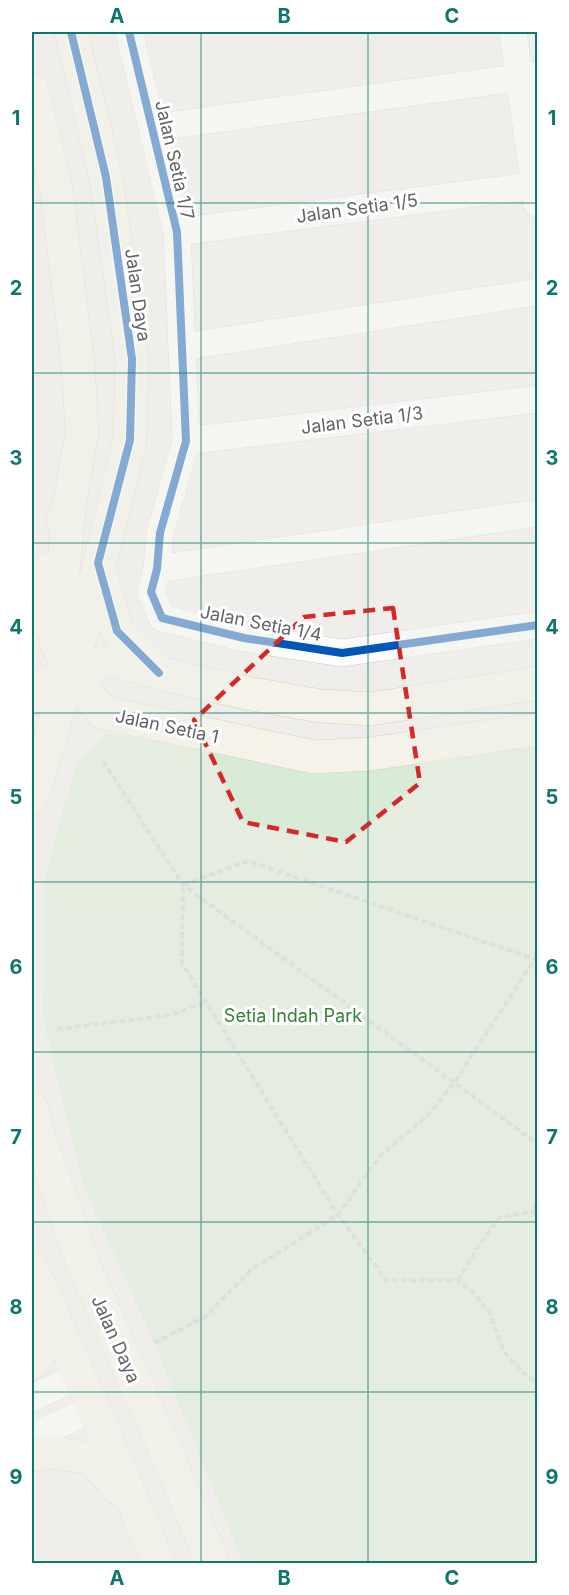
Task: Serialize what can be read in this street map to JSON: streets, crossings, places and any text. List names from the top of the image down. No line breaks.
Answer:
{"streets":{"main road":["Jalan Daya","Jalan Setia 1"],"street":["Jalan Setia 1/7","Jalan Setia 1/5","Jalan Setia 1/3","Jalan Setia 1/4"]},"crossings":[["Jalan Setia 1/7","Jalan Setia 1/5"],["Jalan Setia 1/7","Jalan Setia 1/3"],["Jalan Setia 1/7","Jalan Setia 1/4"],["Jalan Daya","Jalan Setia 1"],["Jalan Setia 1/3","Jalan Setia 1/4"]],"parks":["Setia Indah Park"],"grid":{"columns":["A","B","C"],"rows":["1","2","3","4","5","6","7","8","9"]}}
